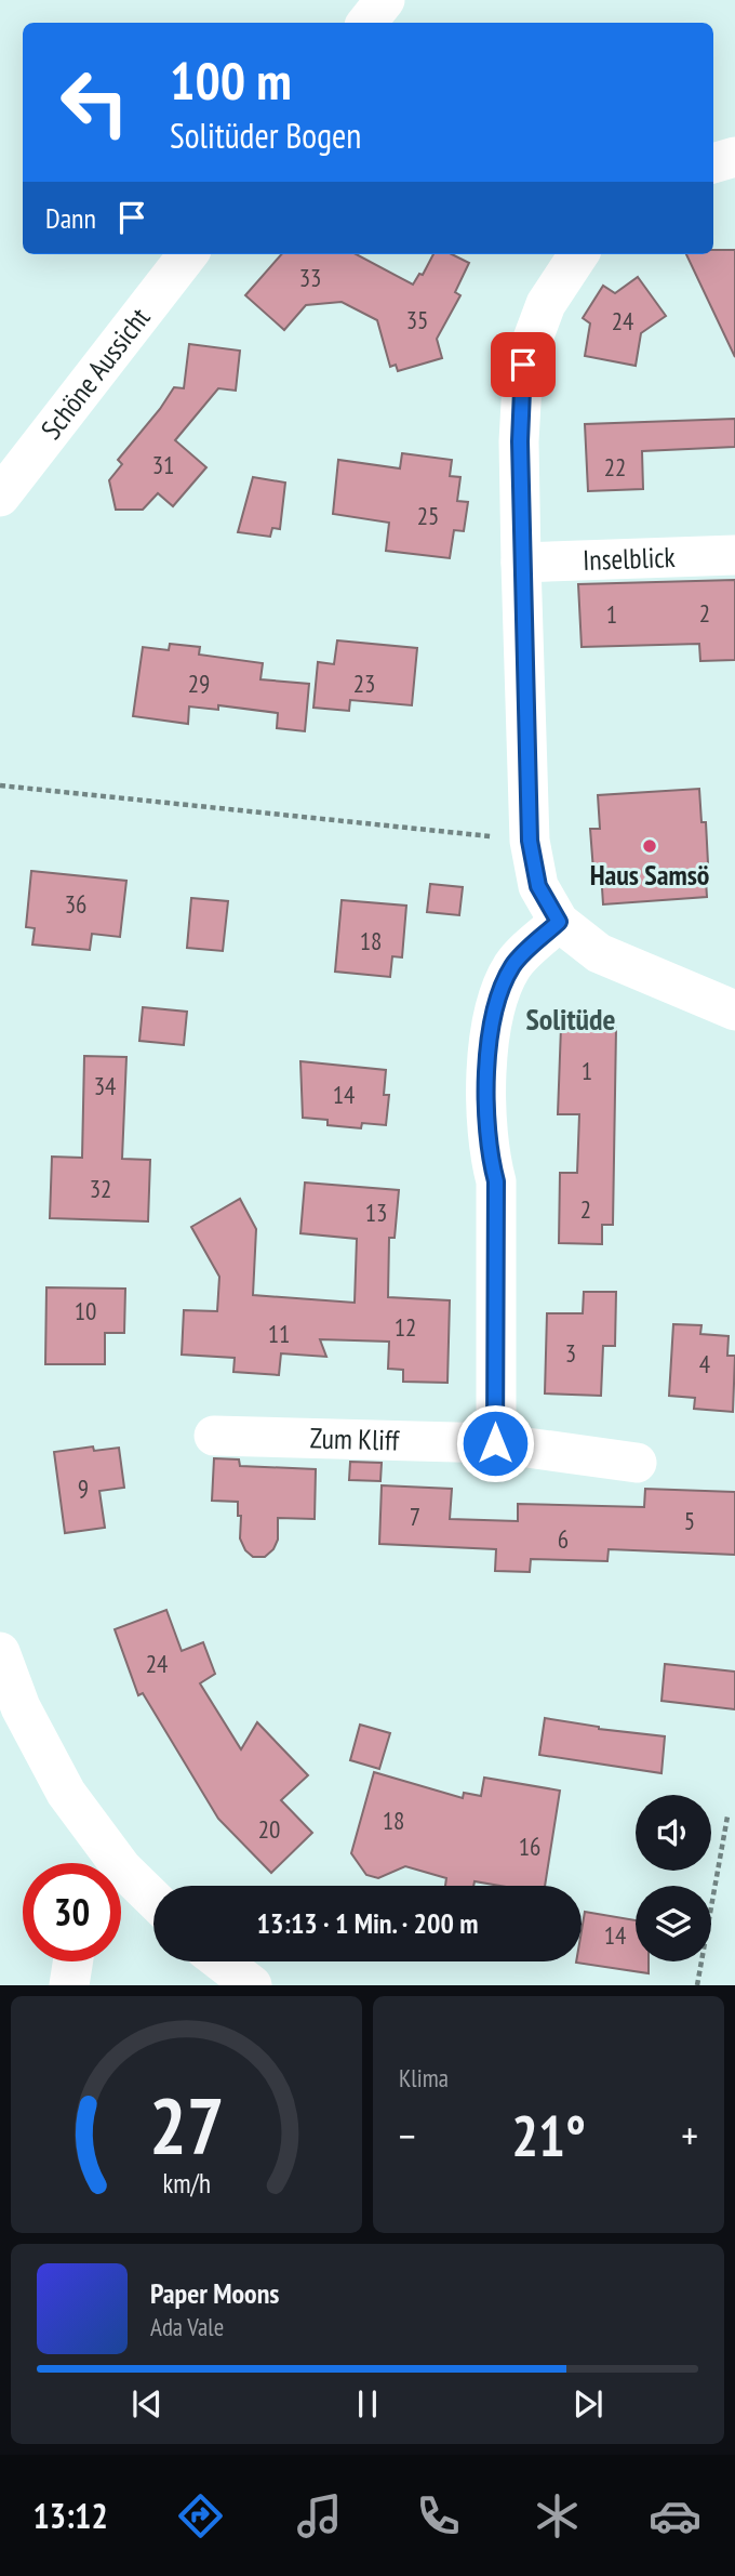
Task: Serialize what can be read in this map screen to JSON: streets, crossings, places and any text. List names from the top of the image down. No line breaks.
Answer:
{"streets":{"street":["Schöne Aussicht","Inselblick","Zum Kliff"]},"districts":["Solitüde"],"places":["Haus Samsö"],"house_numbers":["33","35","24","31","22","25","2","1","29","23","36","18","1","34","14","32","2","13","10","12","11","3","4","9","7","5","6","24","18","20","16","14"],"page":{"turn":["100 m","Solitüder Bogen"],"then":"Dann","limit":"30","trip":"13:13 · 1 Min. · 200 m","tile":"Klima","heat":["−","21°","+"],"song":["Paper Moons","Ada Vale"],"tabs":"13:12","gauge":["27","km/h"]}}
